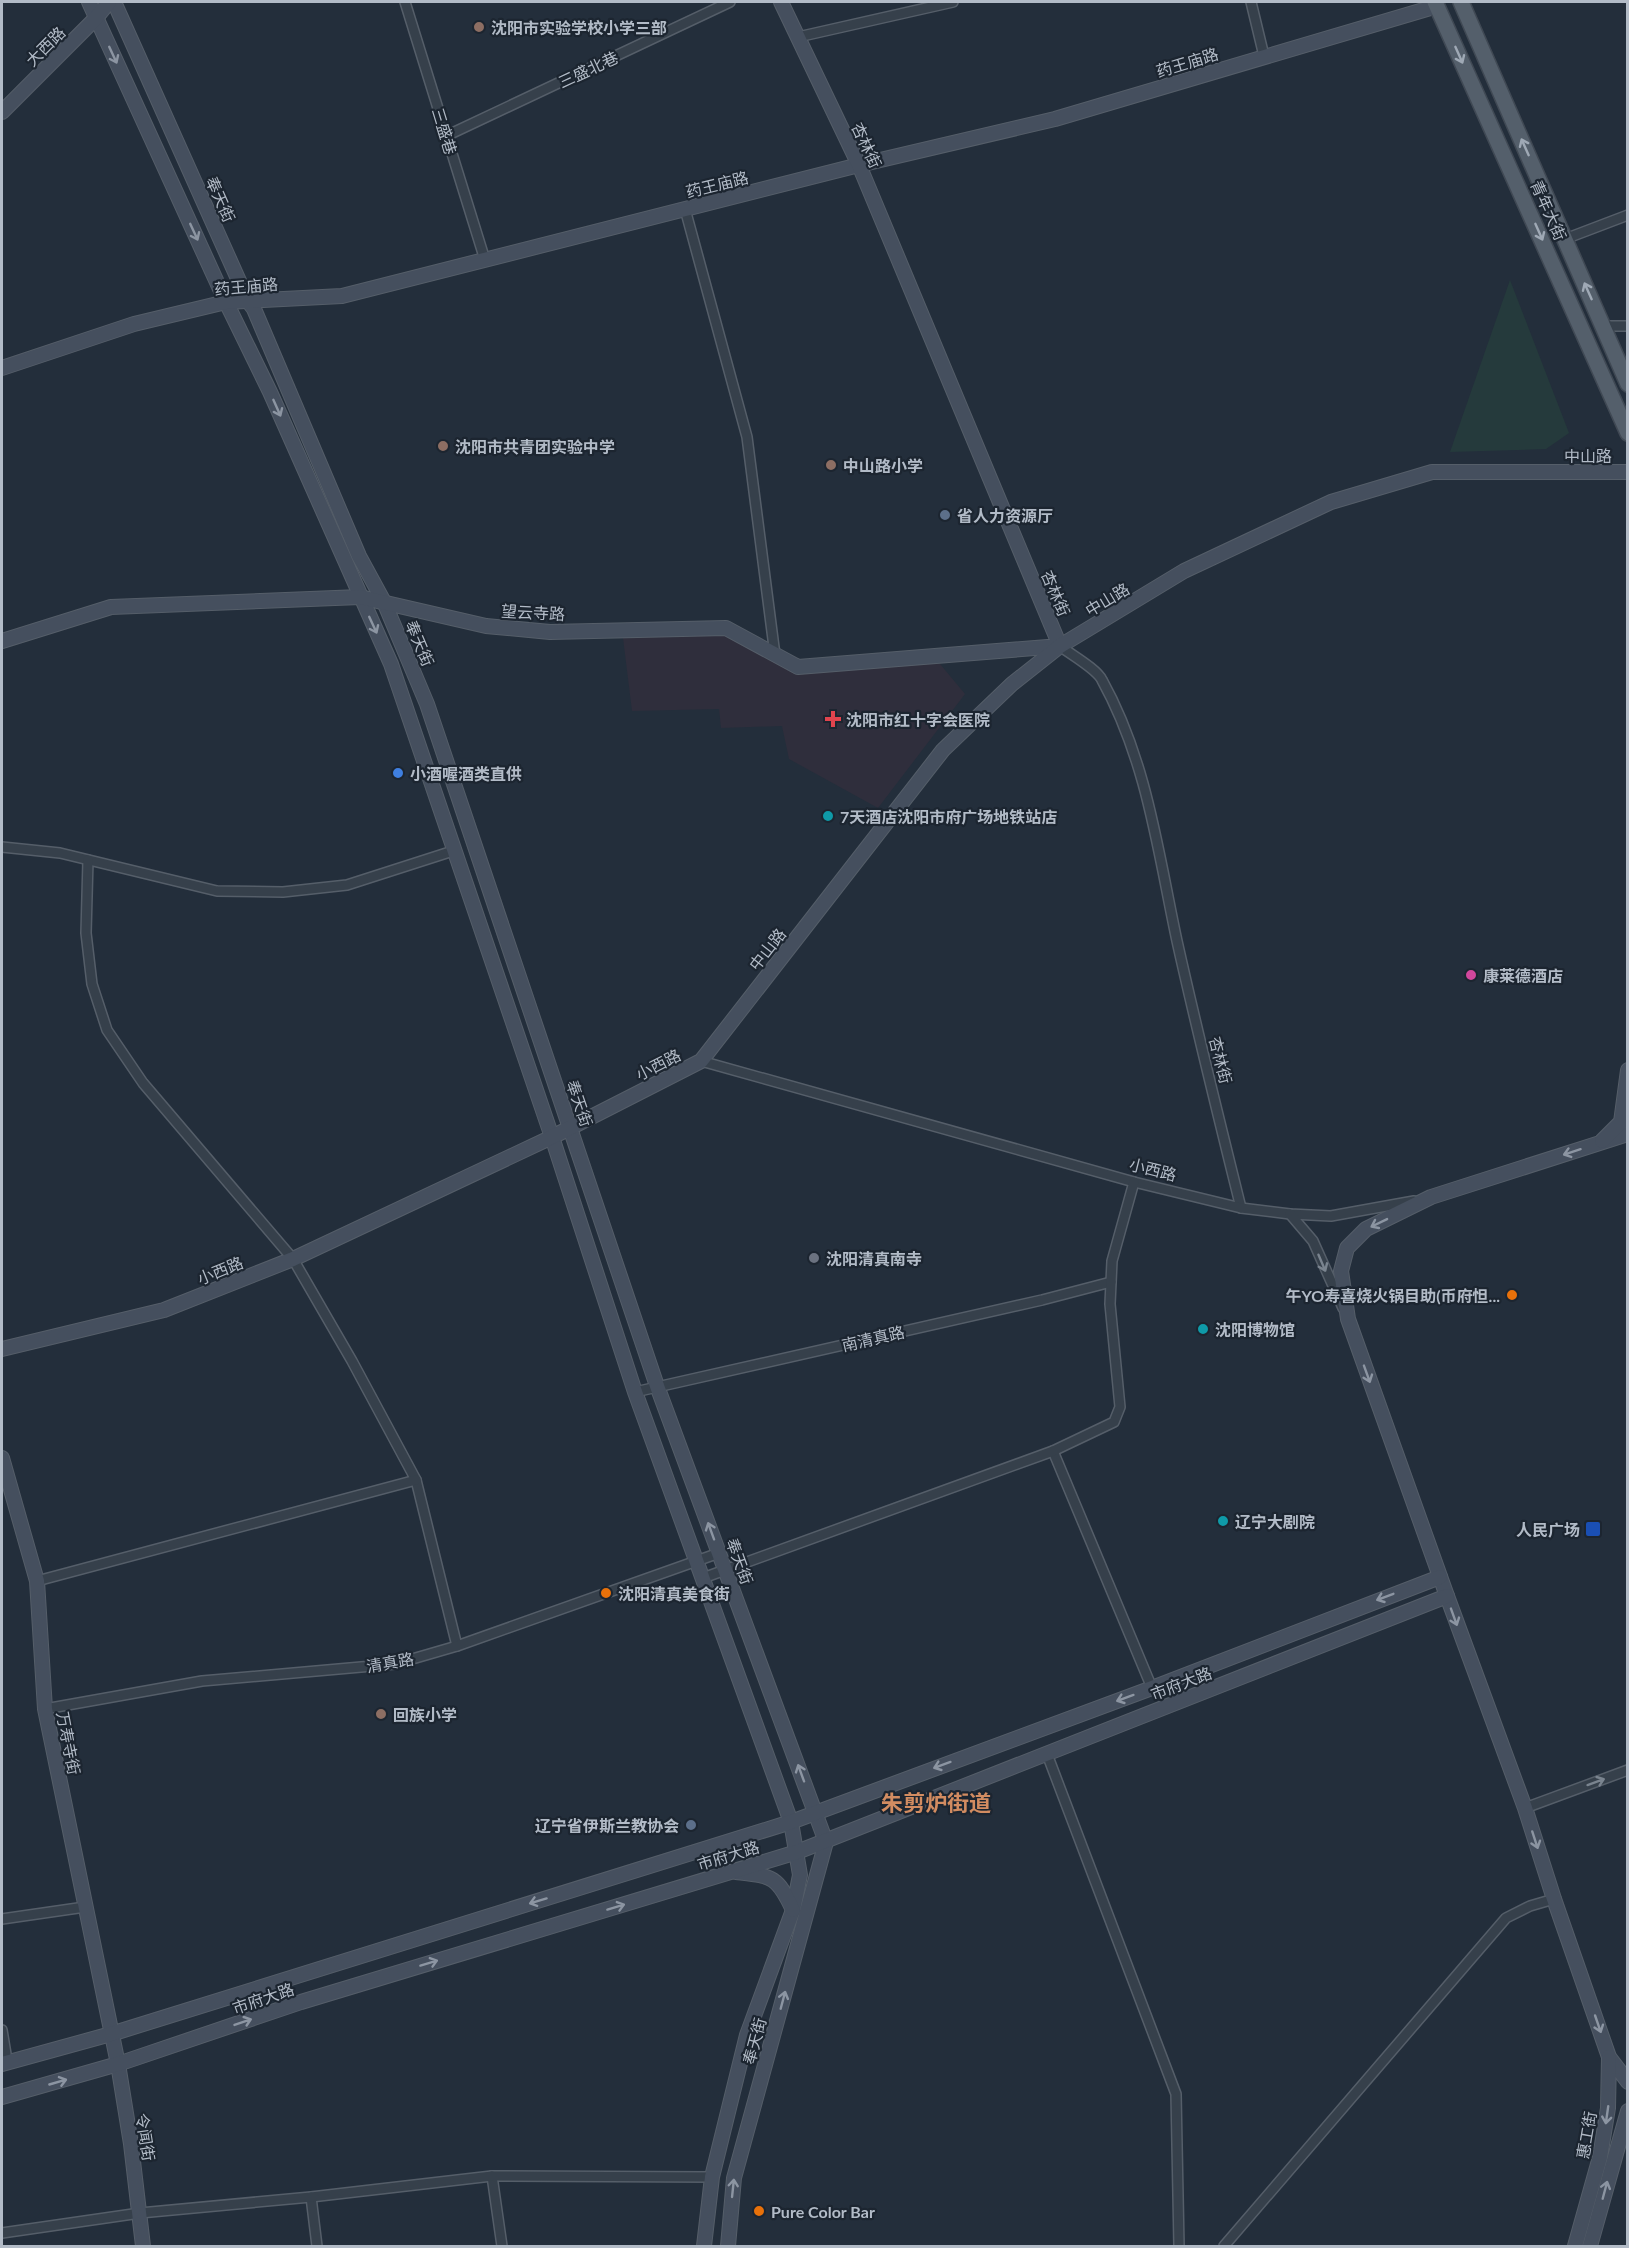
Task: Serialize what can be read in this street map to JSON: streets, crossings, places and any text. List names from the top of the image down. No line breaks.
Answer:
{"streets":{"main road":["大西路","药王庙路","杏林街","奉天街","青年大街","中山路","望云寺路","小西路","市府大路","万寿寺街","惠工街","令闻街"],"street":["三盛北巷","三盛巷","南清真路","清真路"]},"crossings":[["大西路","奉天街"],["药王庙路","三盛巷"],["药王庙路","杏林街"],["药王庙路","奉天街"],["药王庙路","青年大街"],["三盛北巷","三盛巷"],["杏林街","中山路"],["杏林街","望云寺路"],["杏林街","小西路"],["奉天街","望云寺路"],["奉天街","小西路"],["奉天街","南清真路"],["奉天街","清真路"],["奉天街","市府大路"],["中山路","望云寺路"],["中山路","小西路"],["清真路","万寿寺街"],["市府大路","万寿寺街"],["市府大路","令闻街"],["万寿寺街","令闻街"]],"districts":["朱剪炉街道"],"places":{"other":["沈阳市实验学校小学三部","沈阳市共青团实验中学","中山路小学","省人力资源厅","小酒喔酒类直供","7天酒店沈阳市府广场地铁站店","康莱德酒店","沈阳清真南寺","午YO寿喜烧火锅目助(币府怛...","沈阳博物馆","辽宁大剧院","沈阳清真美食街","回族小学","辽宁省伊斯兰教协会","Pure Color Bar"],"health":["沈阳市红十字会医院"],"transit":["人民广场"]}}
